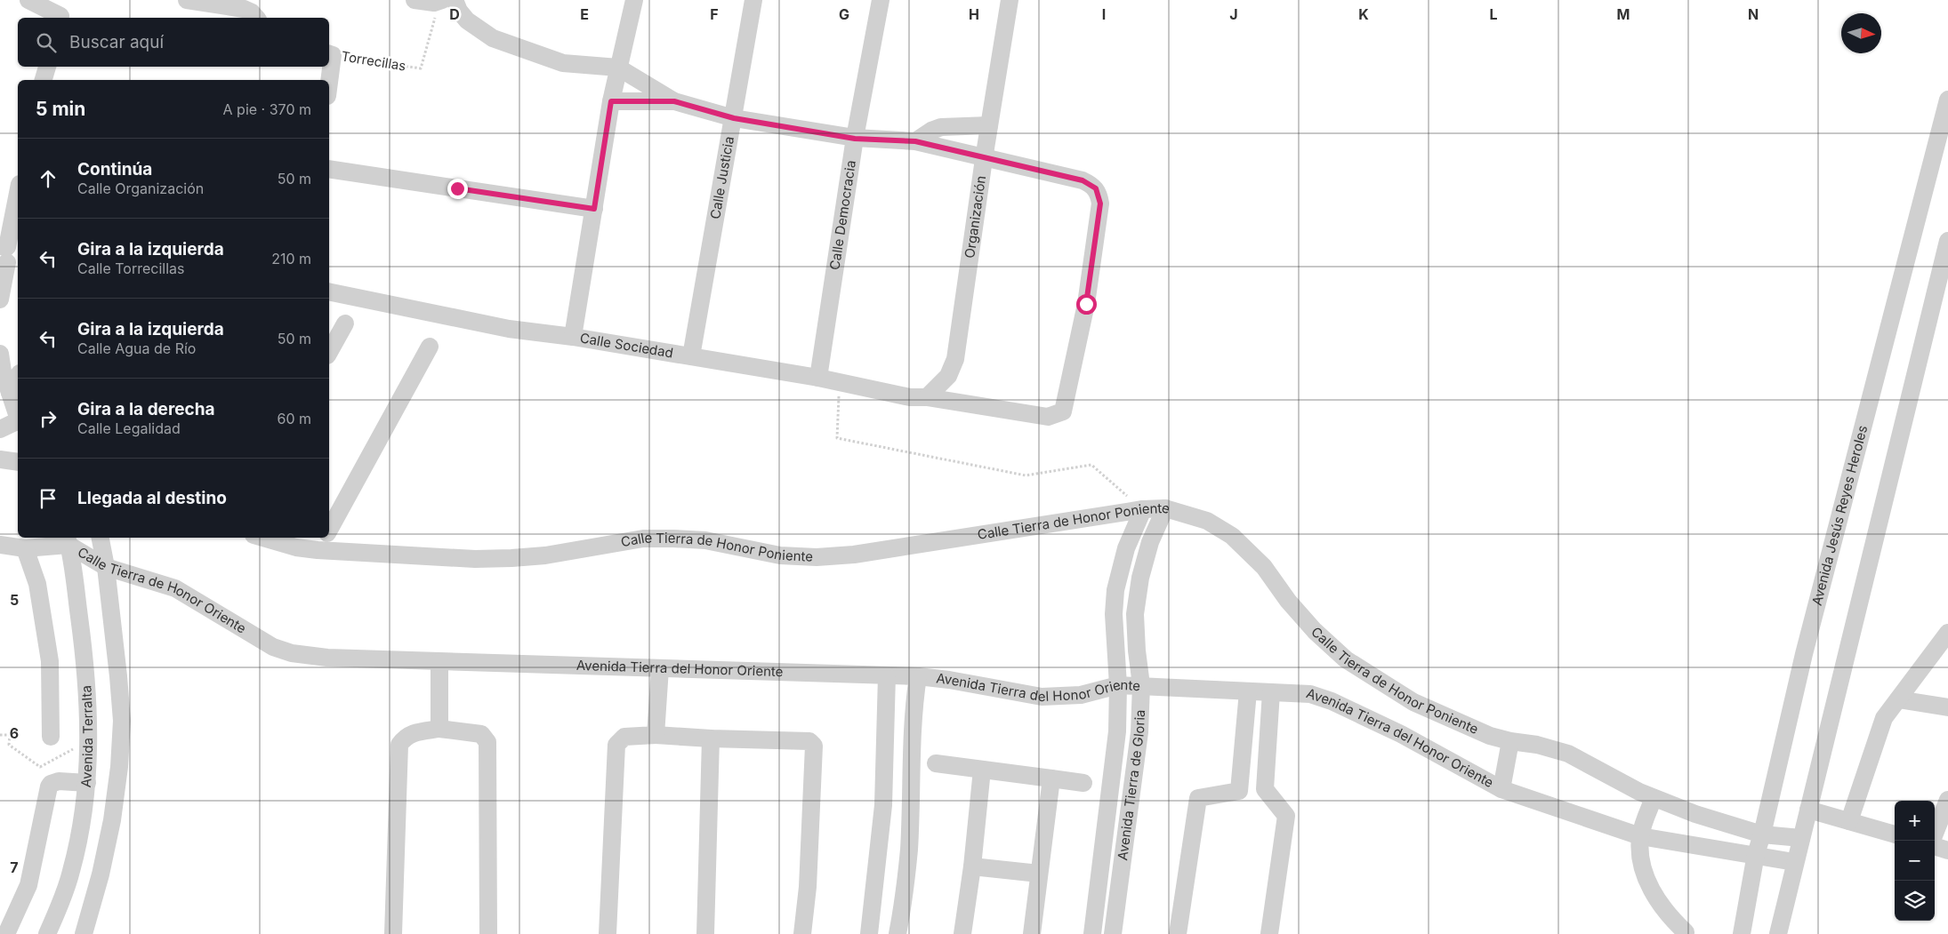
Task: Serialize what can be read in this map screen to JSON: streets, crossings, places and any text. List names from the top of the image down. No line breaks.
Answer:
{"streets":{"street":["Calle Justicia","Calle Democracia","Organización","Calle Sociedad","Avenida Jesús Reyes Heroles","Calle Tierra de Honor Poniente","Calle Tierra de Honor Oriente","Avenida Tierra del Honor Oriente","Avenida Terralta","Avenida Tierra de Gloria"],"path":["Torrecillas"]},"crossings":[["Calle Justicia","Calle Sociedad"],["Calle Democracia","Calle Sociedad"],["Organización","Calle Sociedad"],["Avenida Jesús Reyes Heroles","Calle Tierra de Honor Poniente"],["Avenida Jesús Reyes Heroles","Avenida Tierra del Honor Oriente"],["Calle Tierra de Honor Poniente","Avenida Tierra de Gloria"],["Calle Tierra de Honor Oriente","Avenida Tierra del Honor Oriente"],["Calle Tierra de Honor Oriente","Avenida Terralta"],["Avenida Tierra del Honor Oriente","Avenida Tierra de Gloria"]],"north":"right","page":{"search":"Buscar aquí","heading":["5 min","A pie · 370 m"],"list":[["Continúa","Calle Organización","50 m"],["Gira a la izquierda","Calle Torrecillas","210 m"],["Gira a la izquierda","Calle Agua de Río","50 m"],["Gira a la derecha","Calle Legalidad","60 m"],"Llegada al destino"],"map_buttons":["+","−"]},"grid":{"columns":["D","E","F","G","H","I","J","K","L","M","N"],"rows":["5","6","7"]}}
